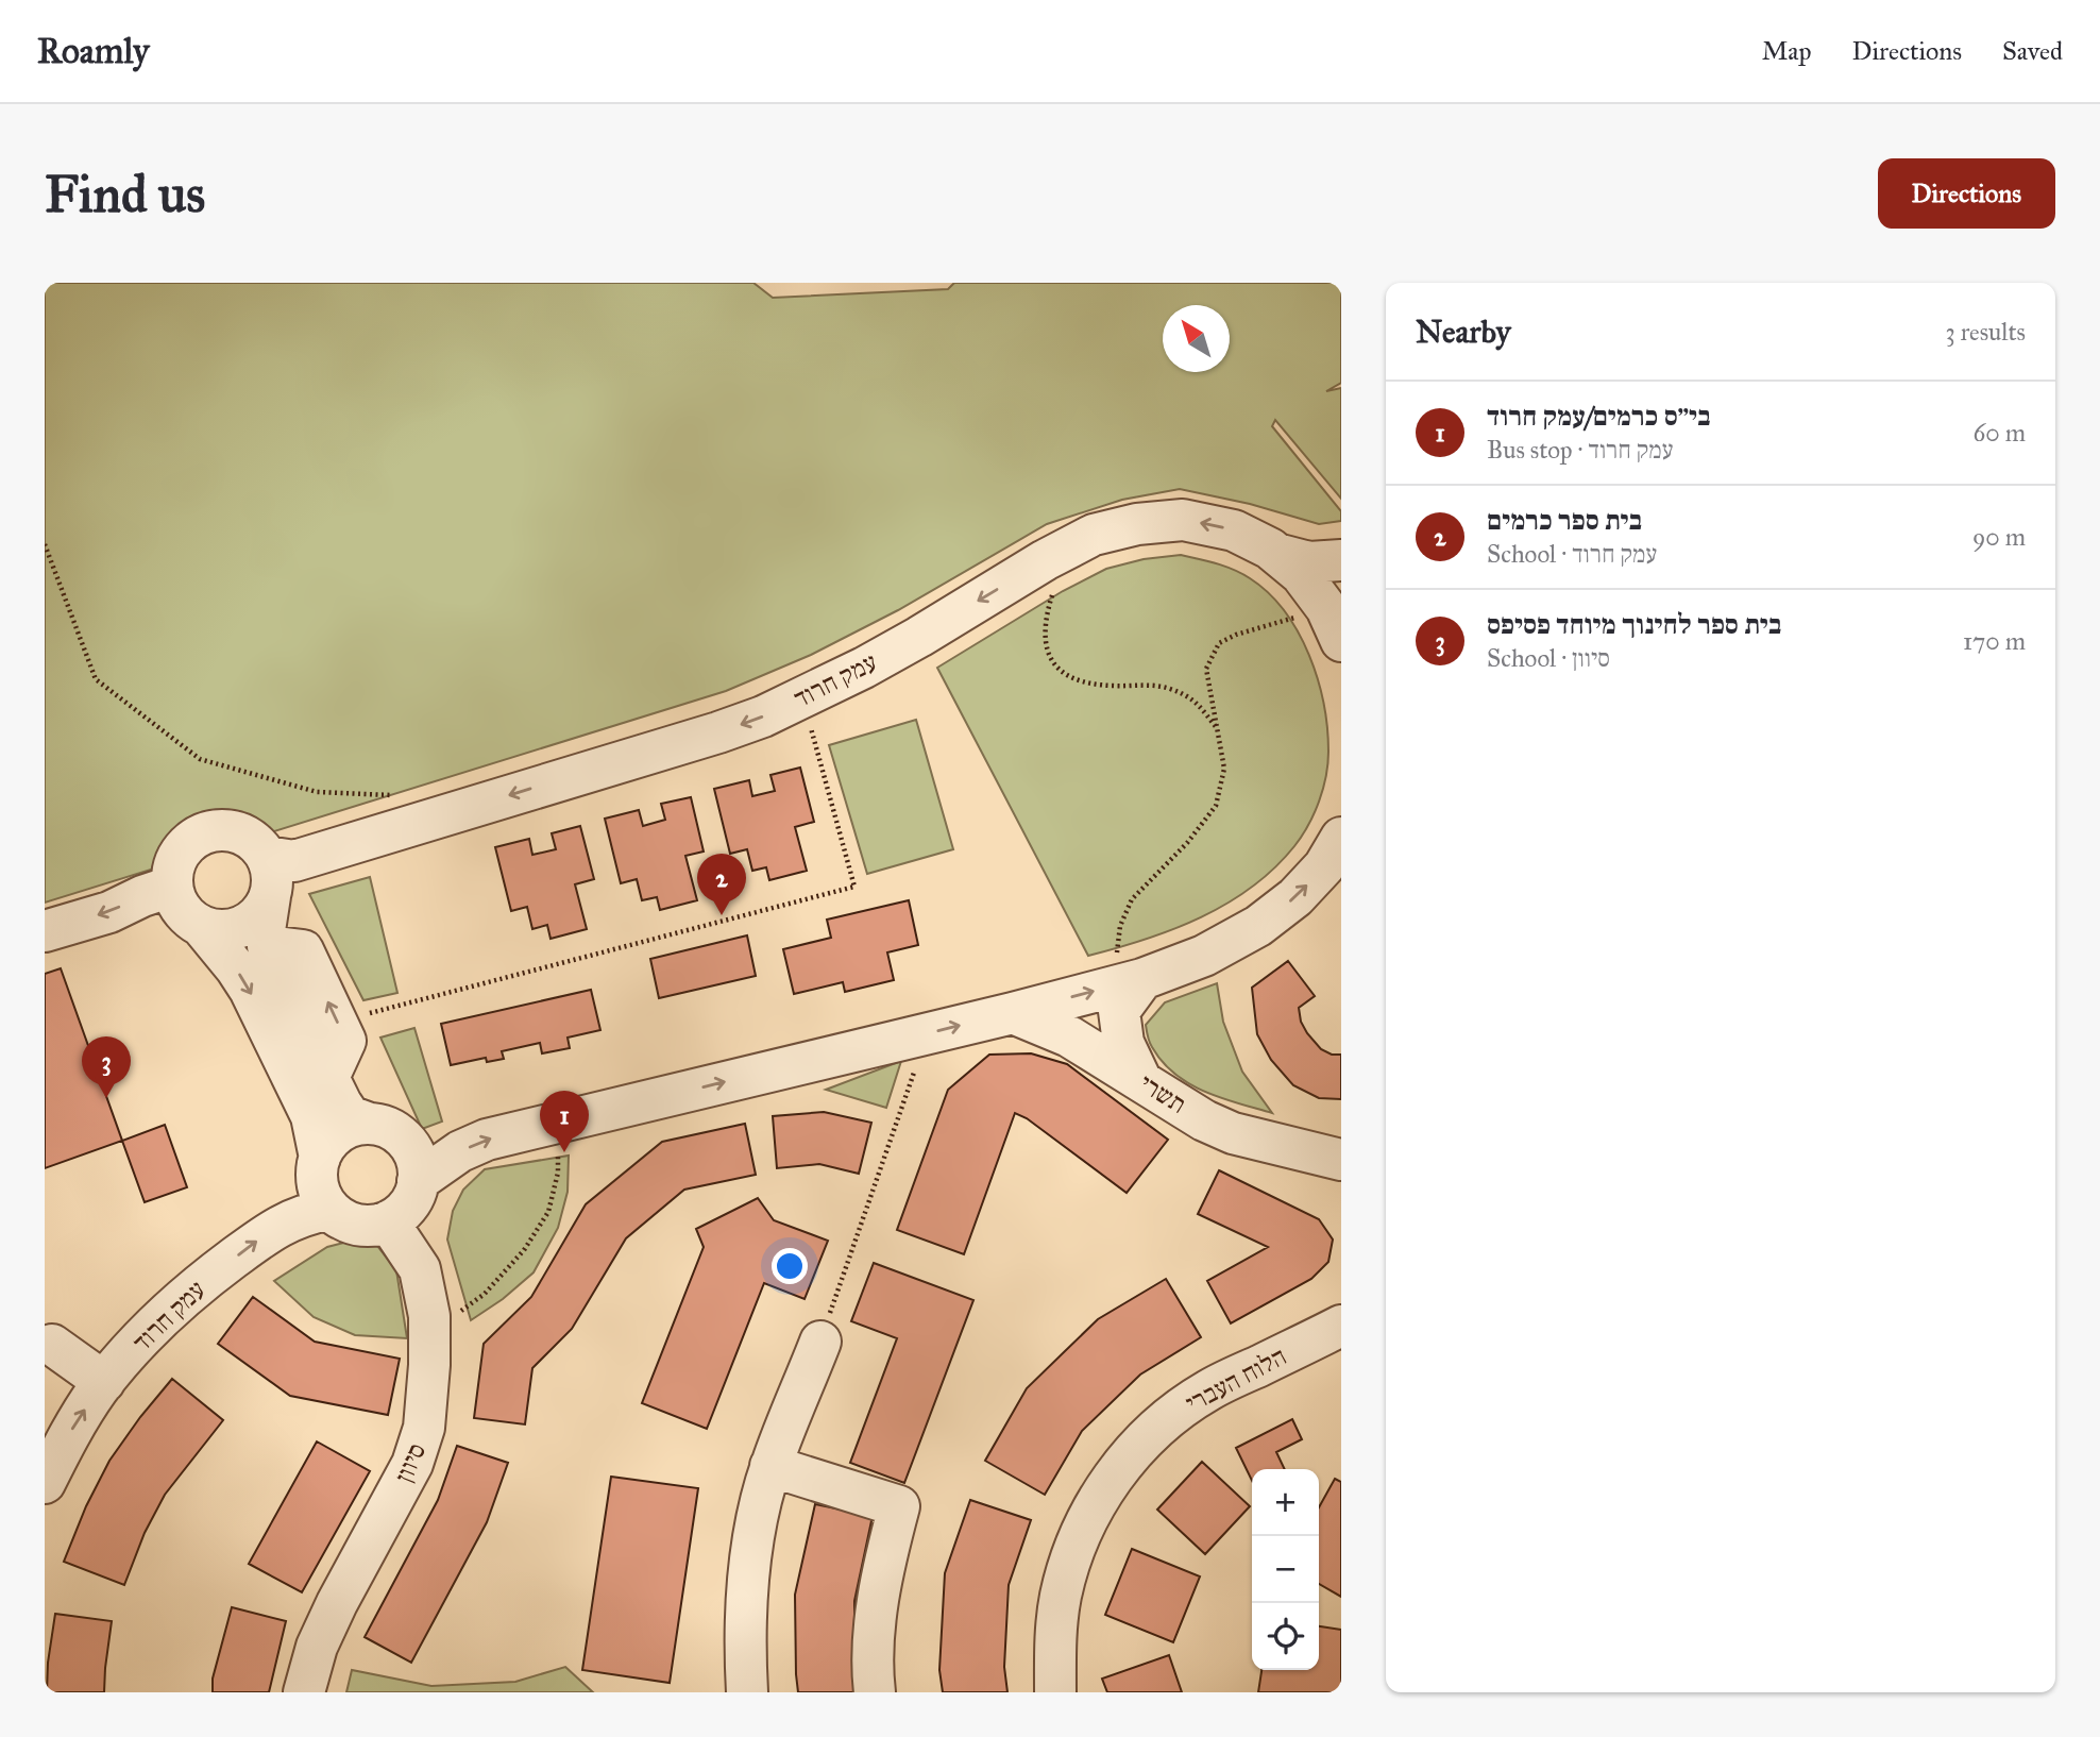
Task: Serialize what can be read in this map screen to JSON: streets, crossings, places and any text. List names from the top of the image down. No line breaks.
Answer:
{"streets":{"street":["עמק חרוד","תשרי","הלוח העברי","סיוון"]},"crossings":[["עמק חרוד","סיוון"]],"north":"top left","page":{"header":"Roamly","nav":["Map","Directions","Saved"],"buttons":"Directions","title":"Find us","heading":["Nearby","3 results"],"list":[{"mark":"1","name":"בי״ס כרמים/עמק חרוד","note":"Bus stop · עמק חרוד","value":"60 m"},{"mark":"2","name":"בית ספר כרמים","note":"School · עמק חרוד","value":"90 m"},{"mark":"3","name":"בית ספר לחינוך מיוחד פסיפס","note":"School · סיוון","value":"170 m"}],"pins":["2","3","1"],"map_buttons":["+","−"]}}
